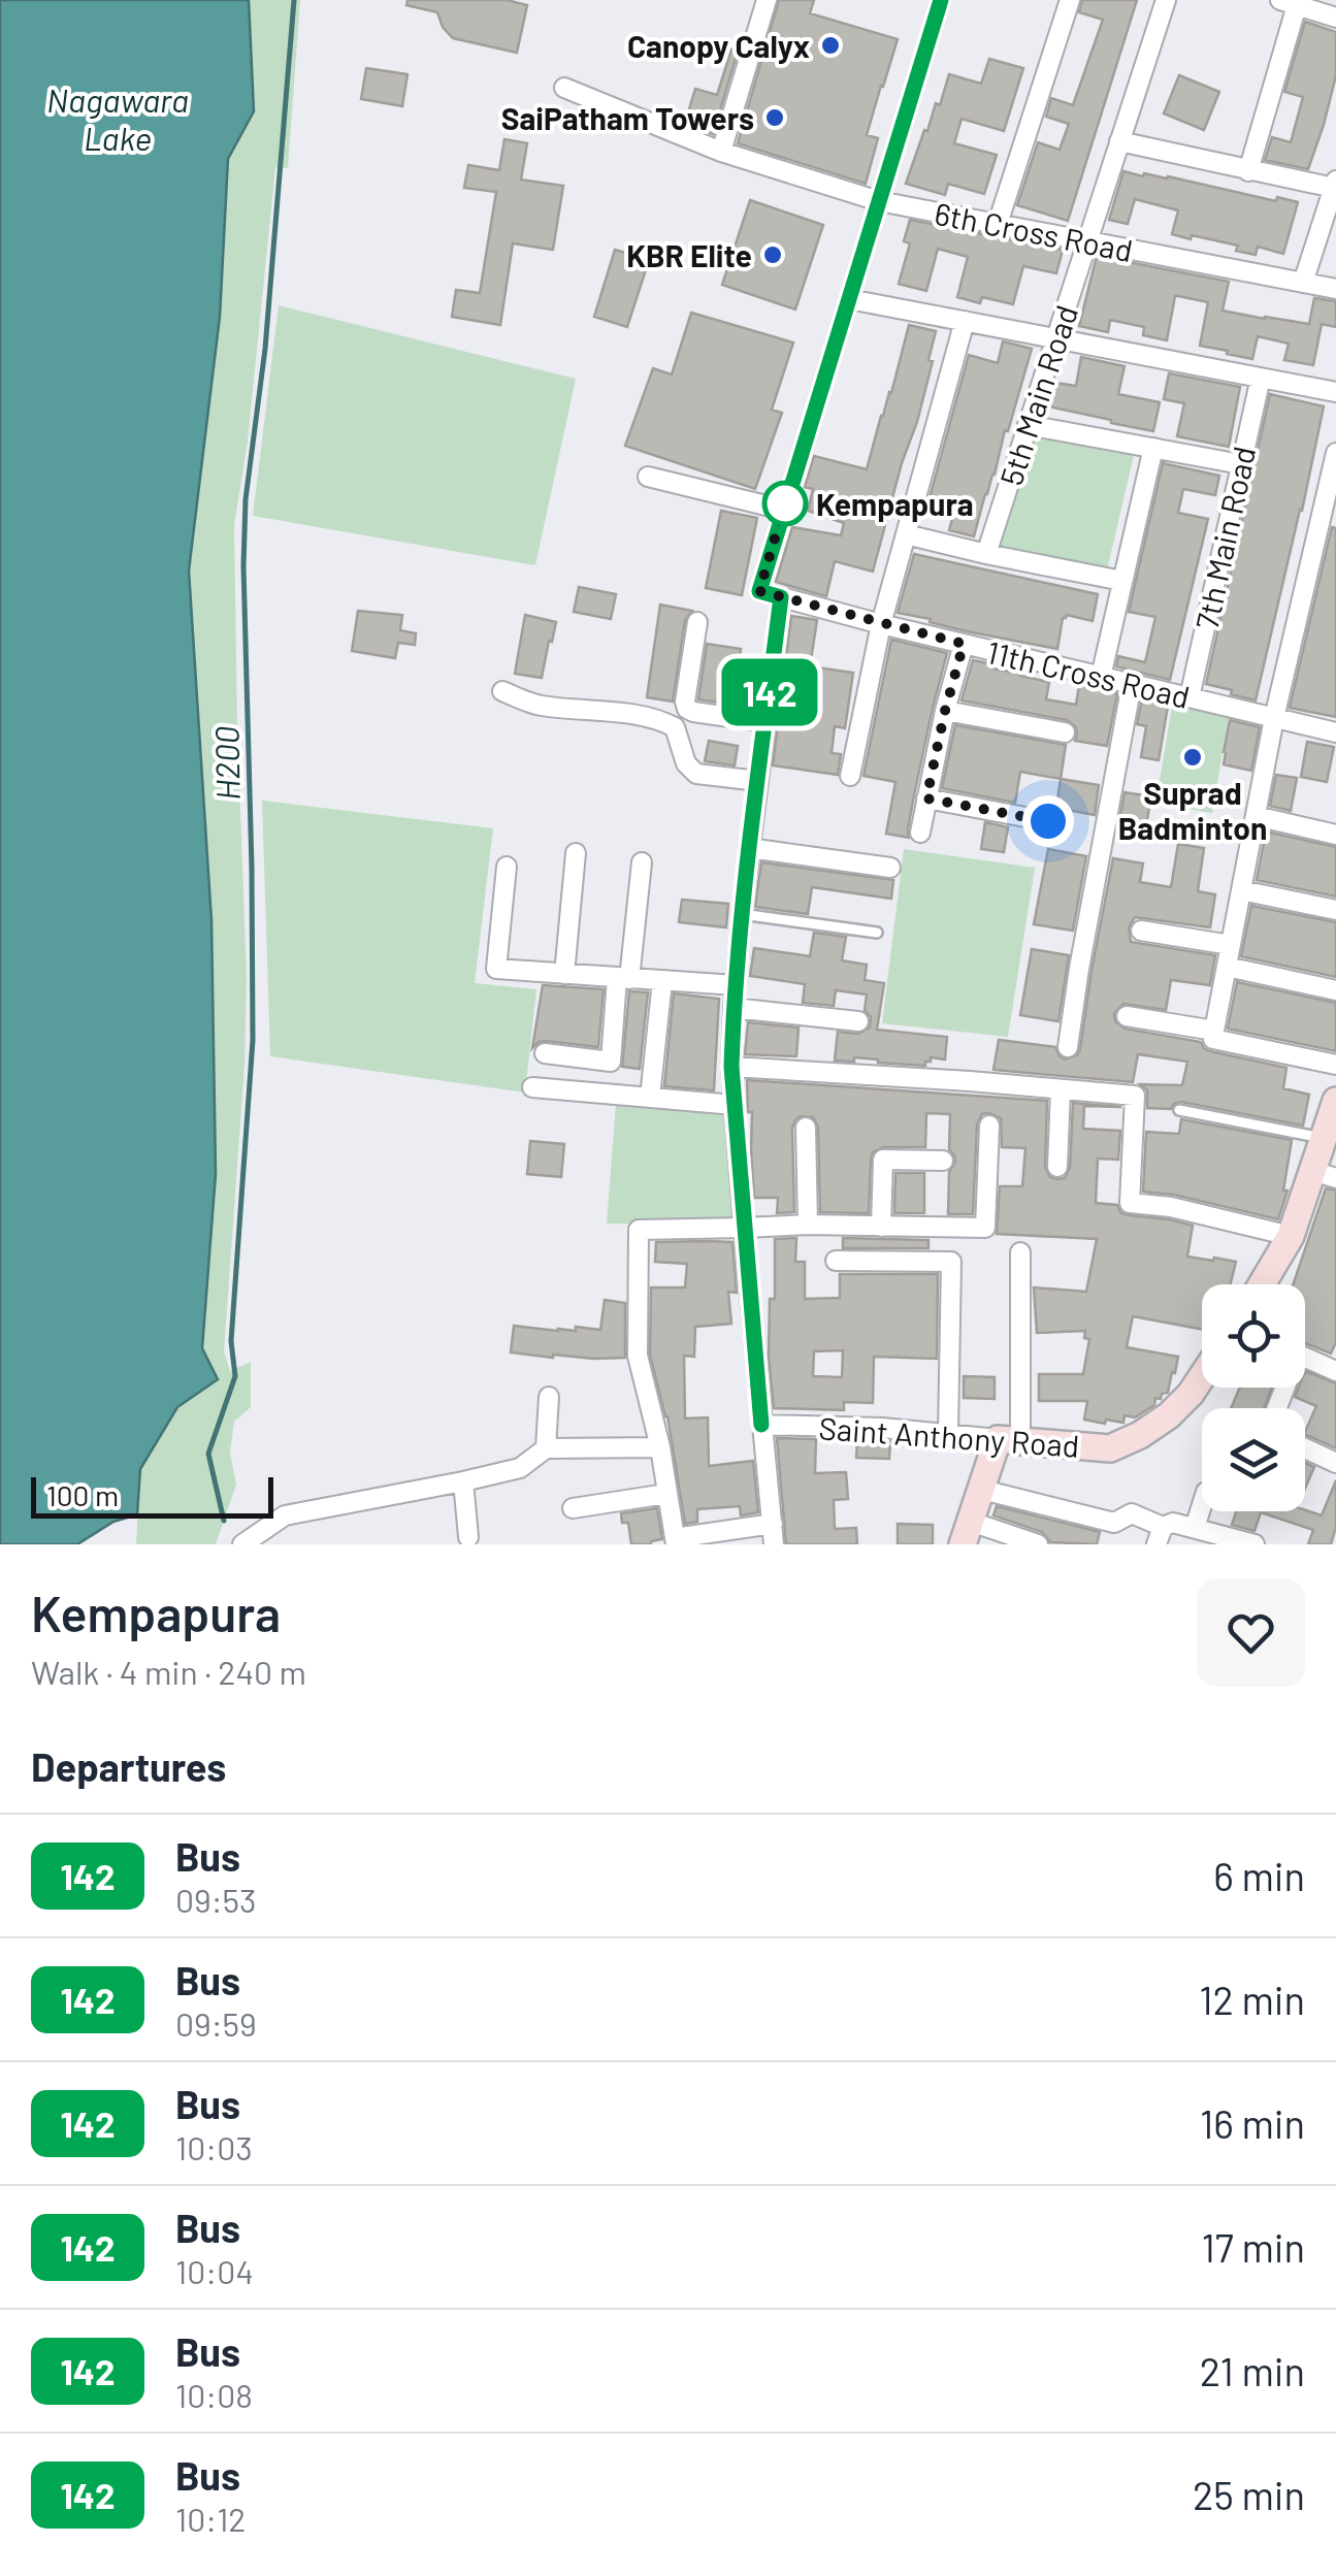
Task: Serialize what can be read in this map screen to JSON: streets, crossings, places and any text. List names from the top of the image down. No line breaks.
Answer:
{"streets":{"street":["6th Cross Road","5th Main Road","7th Main Road","11th Cross Road","Saint Anthony Road"]},"crossings":[["6th Cross Road","5th Main Road"],["7th Main Road","11th Cross Road"]],"water":["Nagawara Lake","H200"],"places":["Canopy Calyx","SaiPatham Towers","KBR Elite","Kempapura","Suprad Badminton"],"lines":["bus line 142"],"scale_bar":"100 m","page":{"on_map":"142","scale":"100 m","heading":[["Kempapura","Walk · 4 min · 240 m"],"Departures"],"list":[{"mark":"142","name":"Bus","note":"09:53","value":"6 min"},{"mark":"142","name":"Bus","note":"09:59","value":"12 min"},{"mark":"142","name":"Bus","note":"10:03","value":"16 min"},{"mark":"142","name":"Bus","note":"10:04","value":"17 min"},{"mark":"142","name":"Bus","note":"10:08","value":"21 min"},{"mark":"142","name":"Bus","note":"10:12","value":"25 min"}]}}
